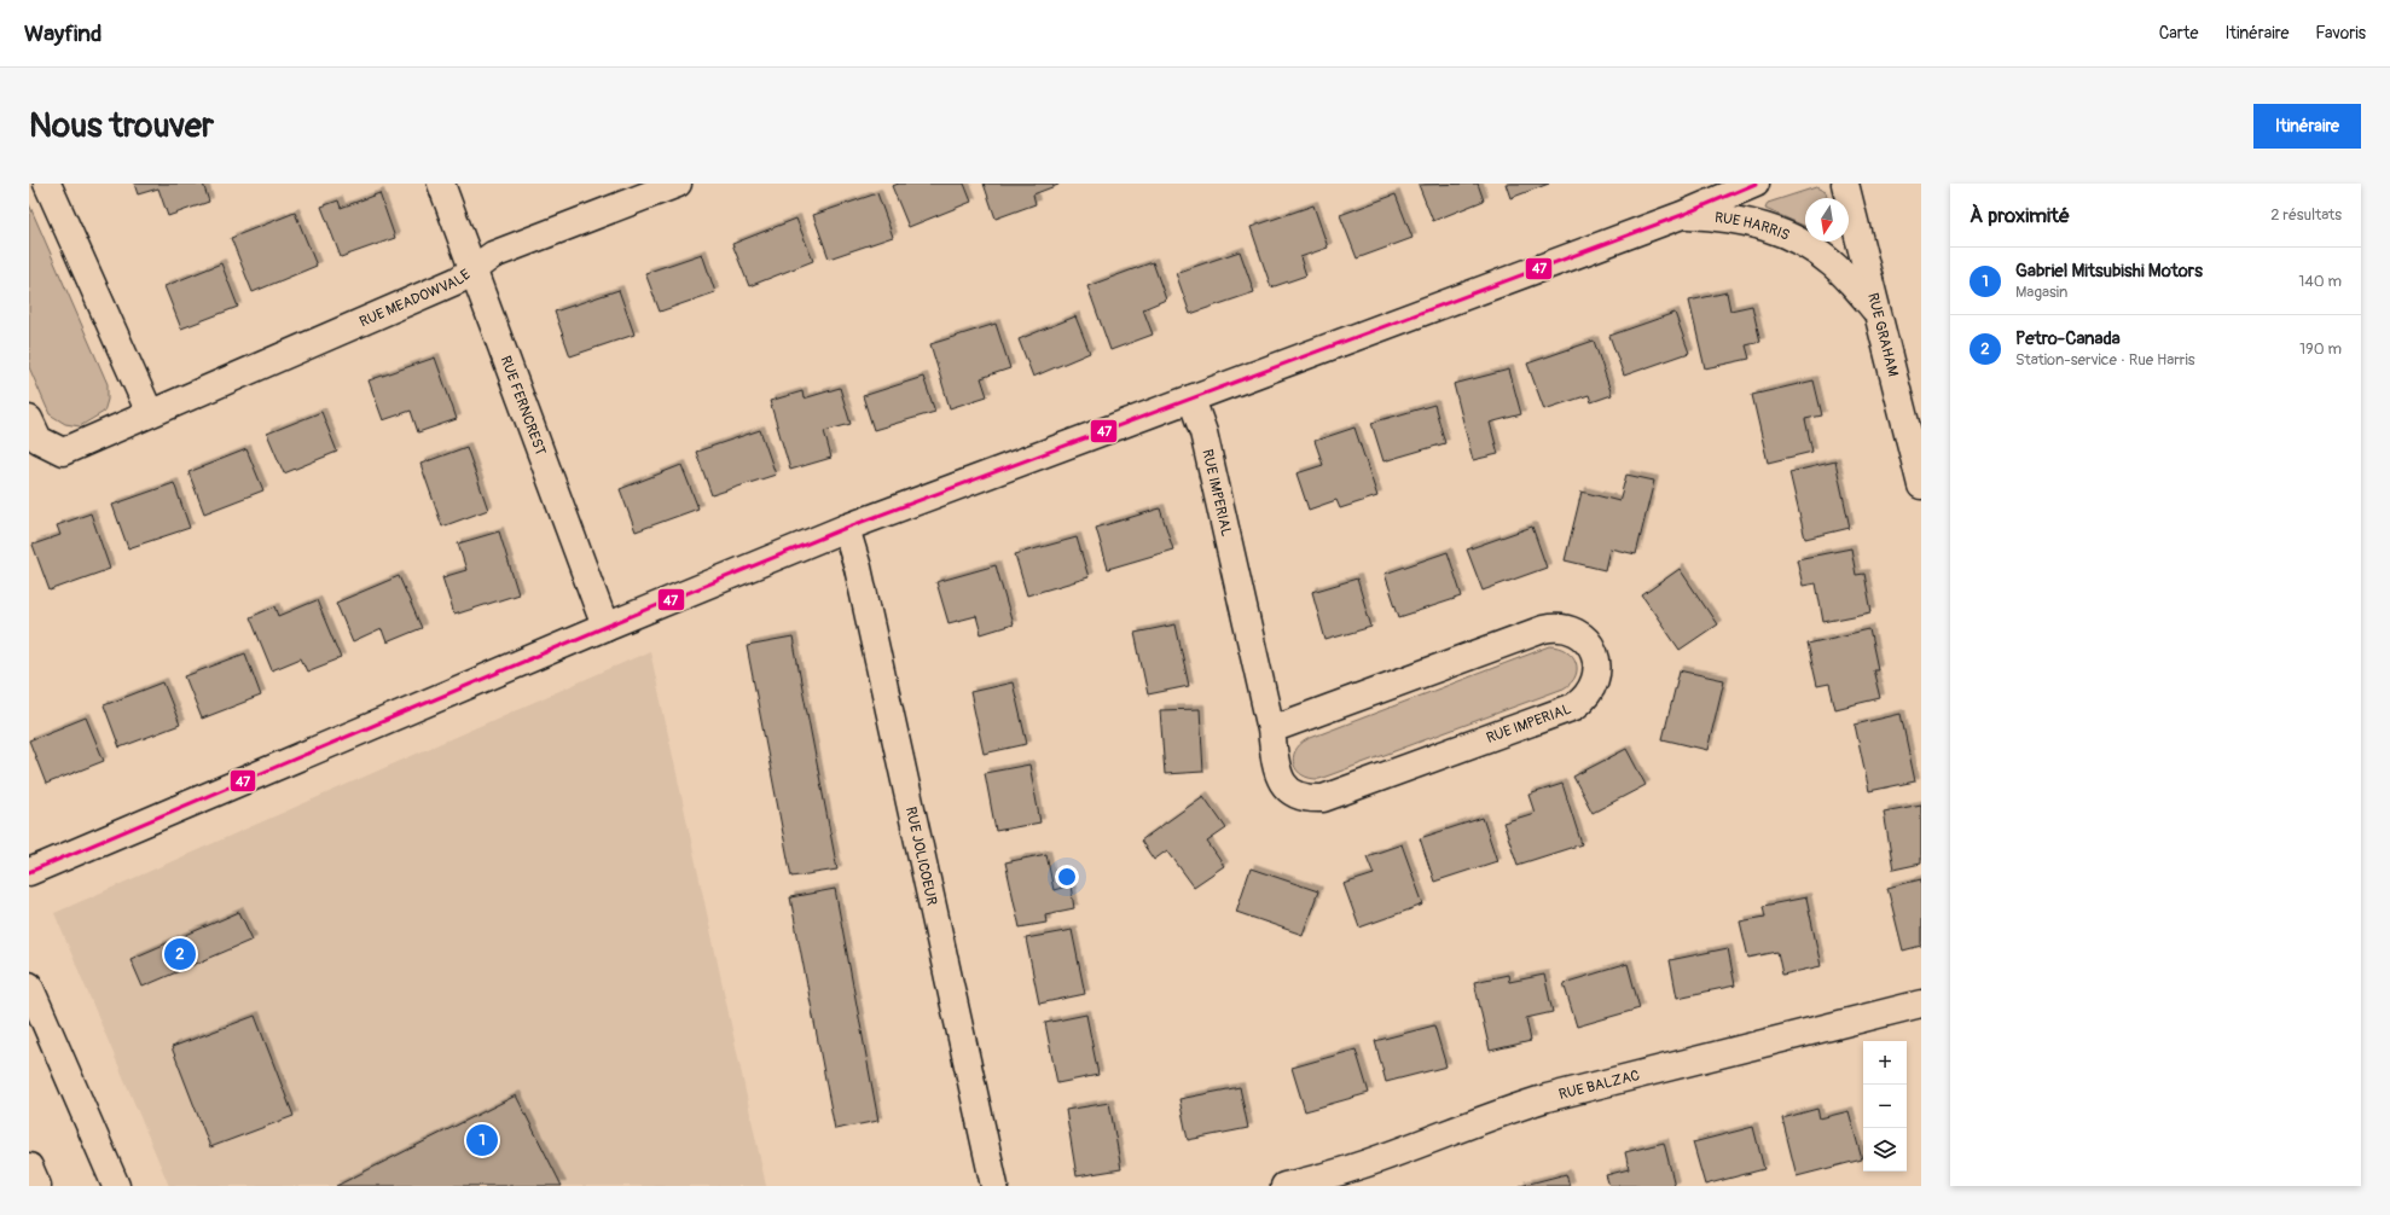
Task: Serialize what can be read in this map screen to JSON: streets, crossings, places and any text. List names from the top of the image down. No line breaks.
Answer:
{"streets":{"street":["RUE HARRIS","RUE MEADOWVALE","RUE GRAHAM","RUE FERNCREST","RUE IMPERIAL","RUE JOLICOEUR","RUE BALZAC"]},"crossings":[["RUE HARRIS","RUE GRAHAM"],["RUE HARRIS","RUE FERNCREST"],["RUE HARRIS","RUE IMPERIAL"],["RUE HARRIS","RUE JOLICOEUR"],["RUE MEADOWVALE","RUE FERNCREST"]],"lines":["transit line 47"],"north":"bottom","page":{"header":"Wayfind","nav":["Carte","Itinéraire","Favoris"],"buttons":"Itinéraire","title":"Nous trouver","heading":["À proximité","2 résultats"],"list":[{"mark":"1","name":"Gabriel Mitsubishi Motors","note":"Magasin","value":"140 m"},{"mark":"2","name":"Petro-Canada","note":"Station-service · Rue Harris","value":"190 m"}],"pins":["2","1"],"map_buttons":["+","−"]}}
